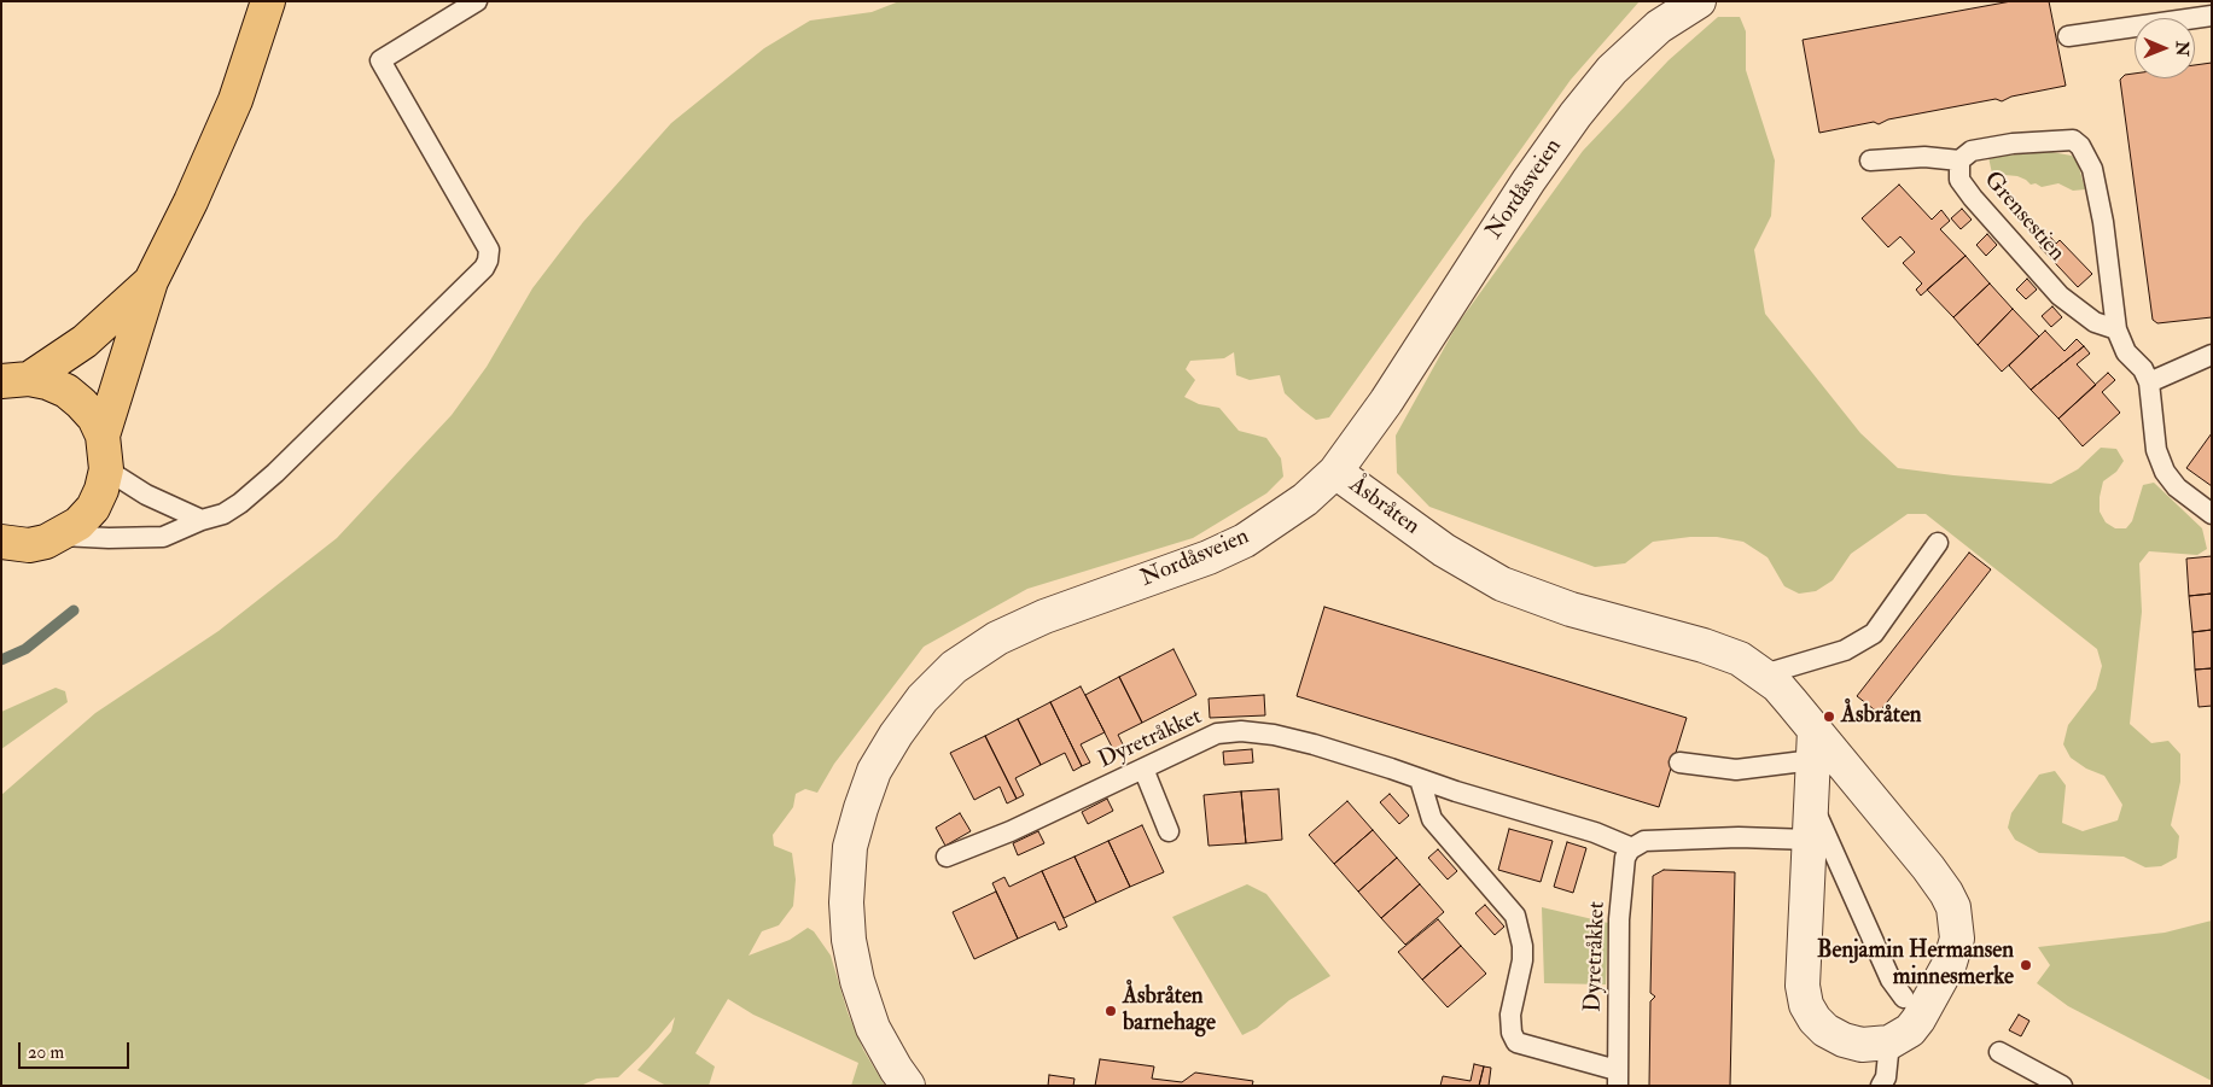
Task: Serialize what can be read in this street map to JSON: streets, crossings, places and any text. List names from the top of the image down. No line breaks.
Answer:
{"streets":{"street":["Nordåsveien","Åsbråten"],"lane":["Grensestien","Dyretråkket"]},"crossings":[["Nordåsveien","Åsbråten"]],"places":["Åsbråten","Benjamin Hermansen minnesmerke","Åsbråten barnehage"],"scale_bar":"20 m","north":"right"}
